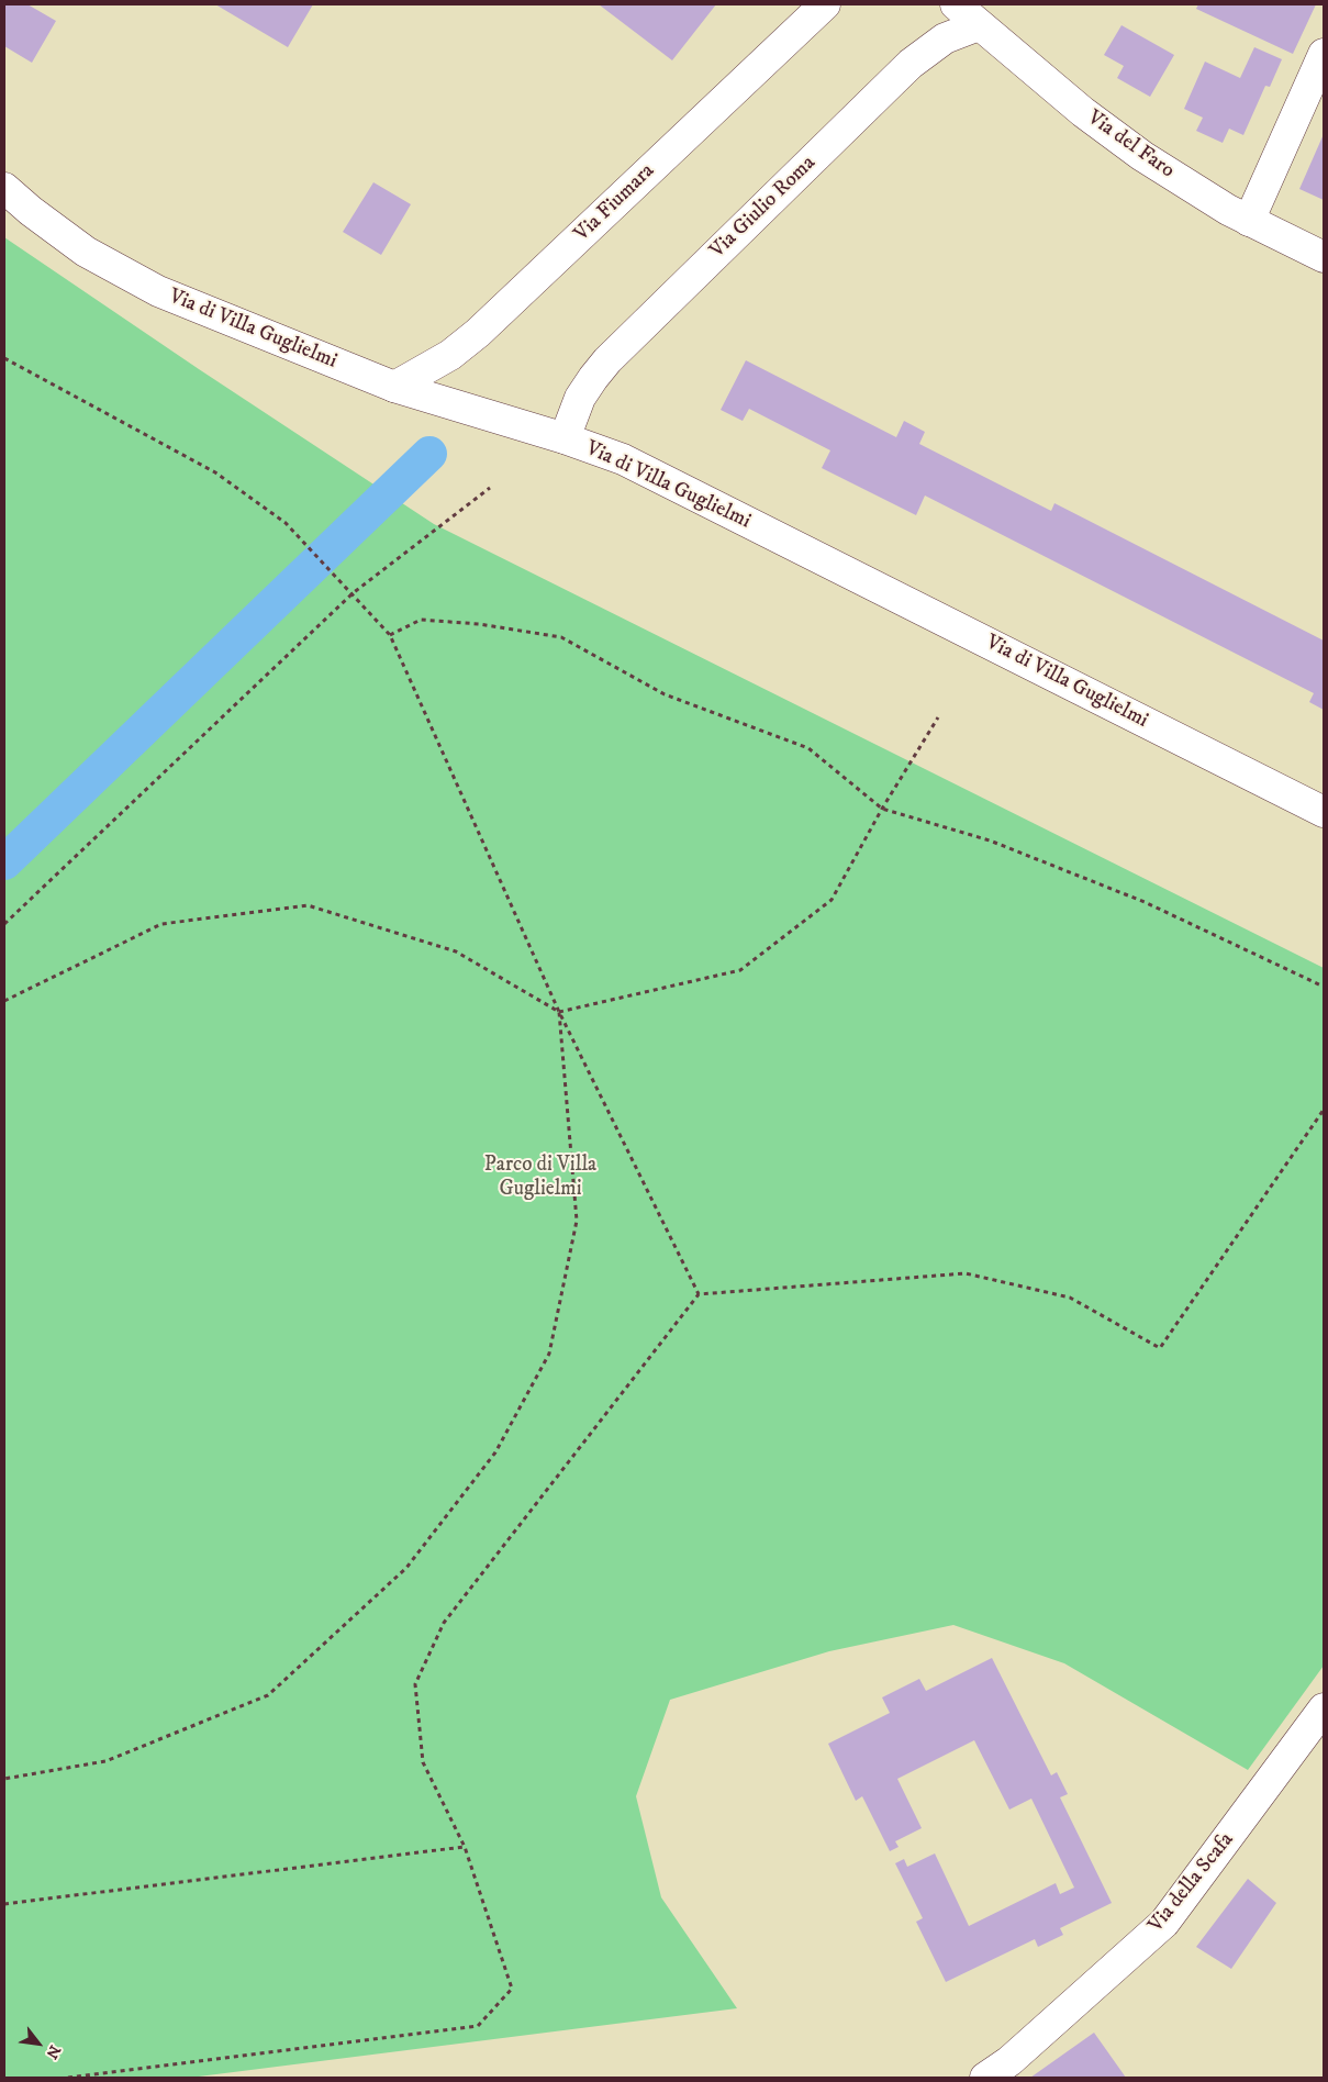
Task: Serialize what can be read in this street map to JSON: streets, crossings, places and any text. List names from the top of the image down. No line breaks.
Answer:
{"streets":{"street":["Via del Faro","Via Fiumara","Via Giulio Roma","Via di Villa Guglielmi","Via della Scafa"]},"crossings":[["Via del Faro","Via Giulio Roma"],["Via Fiumara","Via di Villa Guglielmi"],["Via Giulio Roma","Via di Villa Guglielmi"]],"parks":["Parco di Villa Guglielmi"],"north":"bottom right"}
